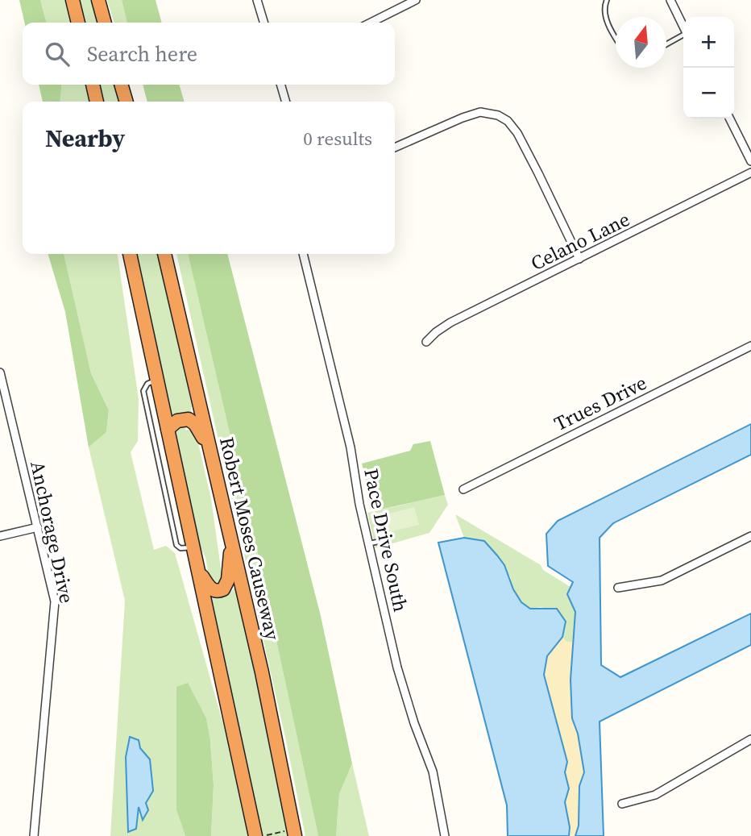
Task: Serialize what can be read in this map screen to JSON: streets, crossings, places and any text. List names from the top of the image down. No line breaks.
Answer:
{"streets":{"highway":["Robert Moses Causeway"],"street":["Celano Lane","Trues Drive","Anchorage Drive","Pace Drive South"]},"north":"top","page":{"map_buttons":["+","−"],"search":"Search here","heading":["Nearby","0 results"]}}
